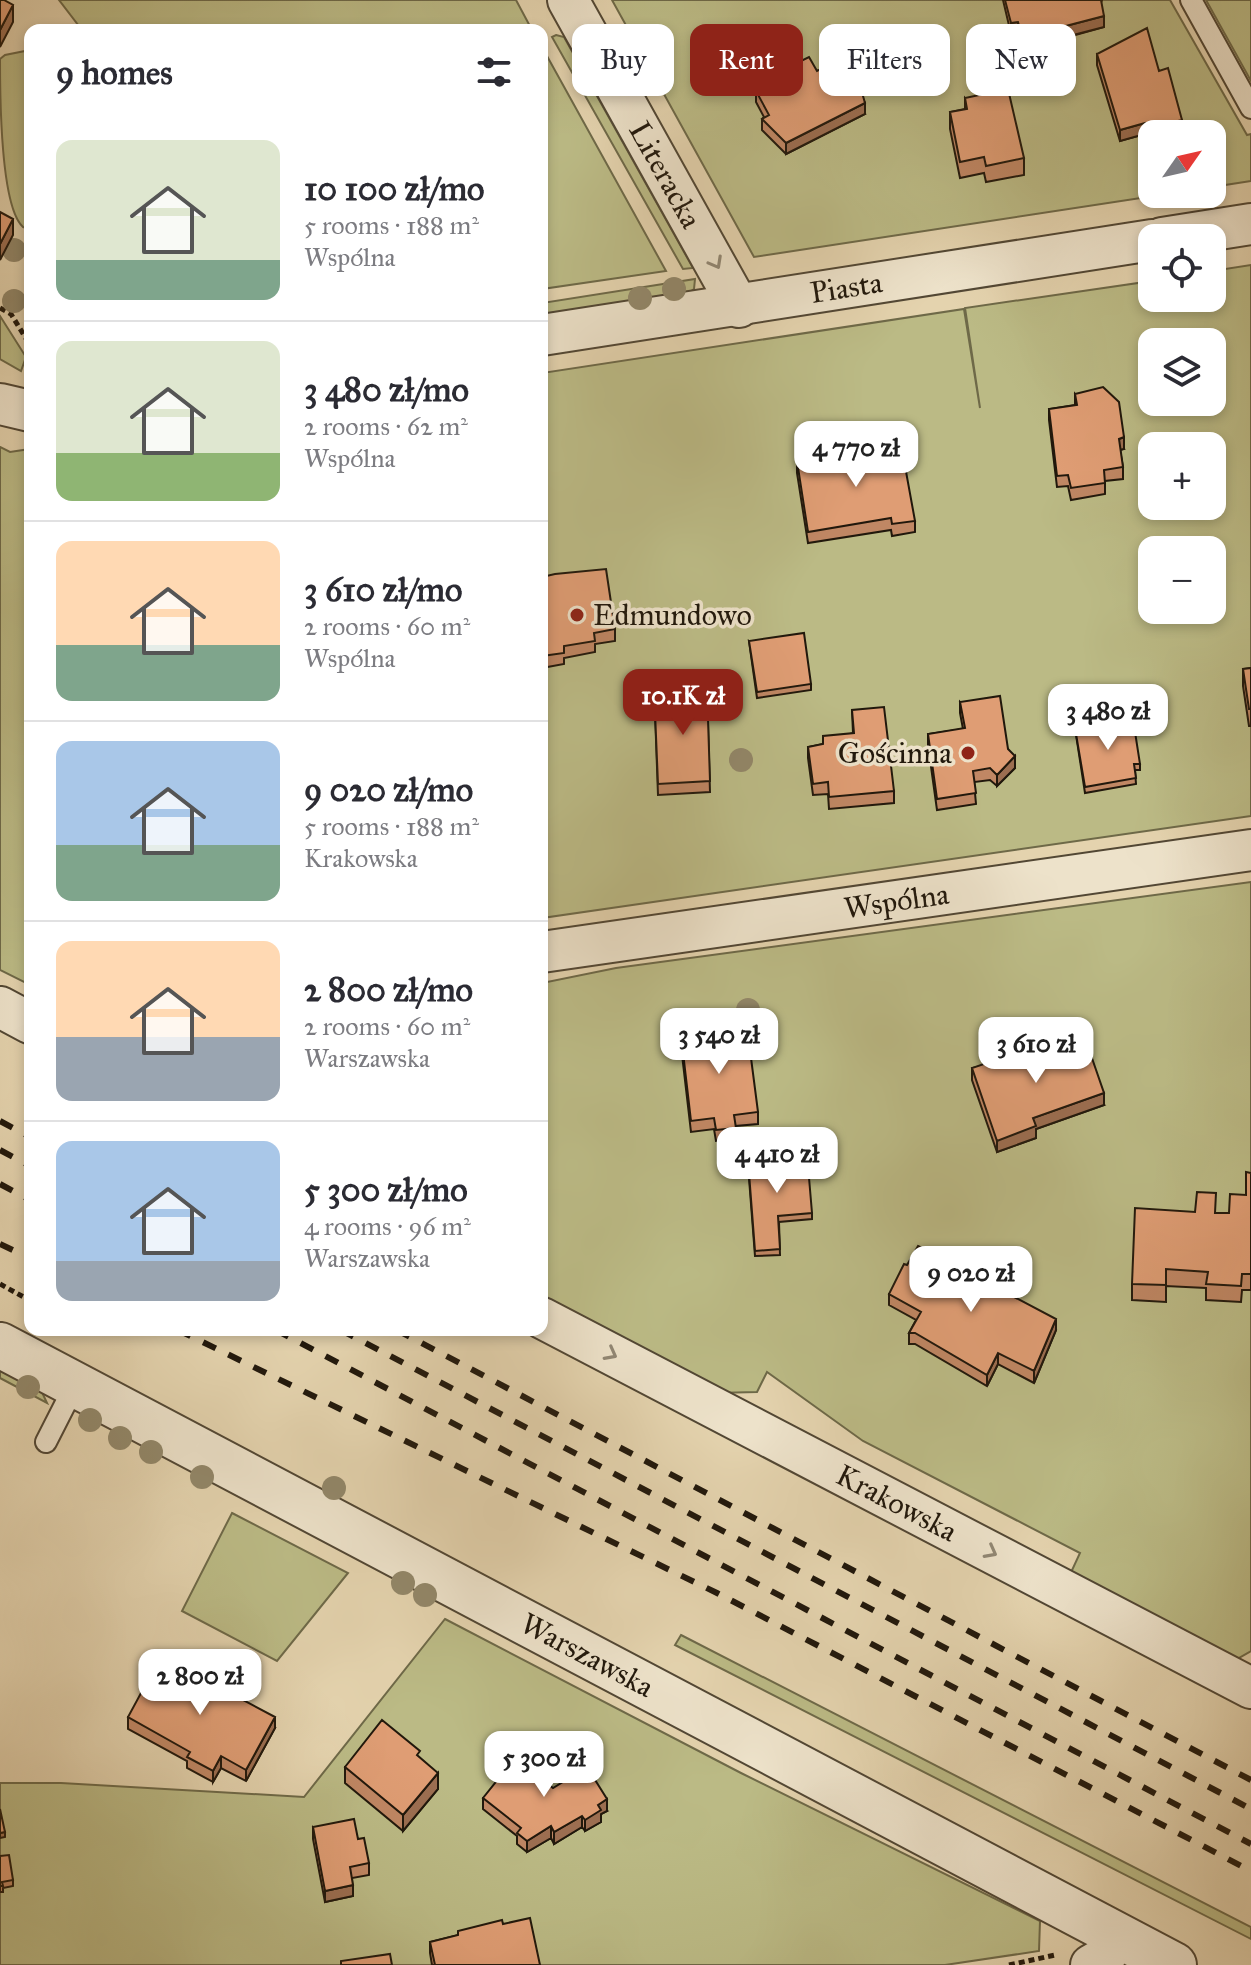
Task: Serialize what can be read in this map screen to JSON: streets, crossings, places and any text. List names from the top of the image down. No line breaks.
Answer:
{"streets":{"street":["Literacka","Piasta","Wspólna","Krakowska","Warszawska"]},"crossings":[["Literacka","Piasta"]],"one_way":["Literacka","Krakowska"],"places":["Edmundowo","Gościnna"],"north":"top right","page":{"chip":["Buy","Rent","Filters","New"],"heading":"9 homes","map_buttons":["+","−"],"list":[{"name":"10 100 zł/mo","note":"5 rooms · 188 m² · Wspólna"},{"name":"3 480 zł/mo","note":"2 rooms · 62 m² · Wspólna"},{"name":"3 610 zł/mo","note":"2 rooms · 60 m² · Wspólna"},{"name":"9 020 zł/mo","note":"5 rooms · 188 m² · Krakowska"},{"name":"2 800 zł/mo","note":"2 rooms · 60 m² · Warszawska"},{"name":"5 300 zł/mo","note":"4 rooms · 96 m² · Warszawska"}],"price":["4 770 zł","10.1K zł","3 480 zł","3 540 zł","3 610 zł","4 410 zł","9 020 zł","2 800 zł","5 300 zł"]}}
